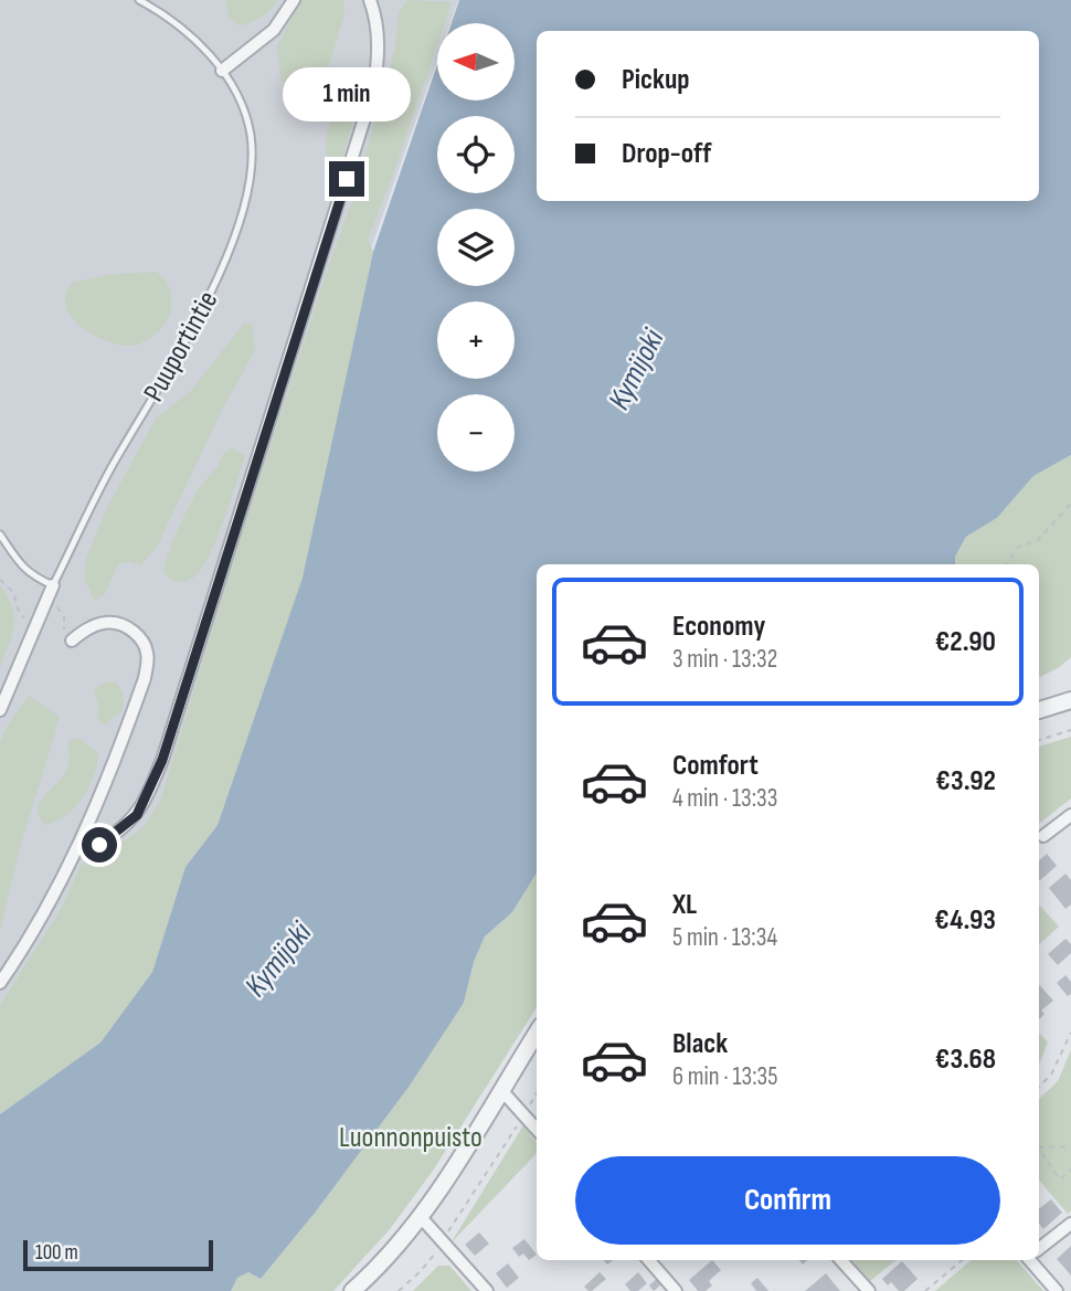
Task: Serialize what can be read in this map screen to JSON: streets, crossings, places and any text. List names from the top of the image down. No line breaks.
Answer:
{"streets":{"street":["Puuportintie"]},"water":["Kymijoki"],"parks":["Luonnonpuisto"],"scale_bar":"100 m","north":"left","page":{"map_buttons":["+","−"],"banner":["Pickup","Drop-off"],"bubble":"1 min","list":[{"name":"Economy","note":"3 min · 13:32","value":"€2.90"},{"name":"Comfort","note":"4 min · 13:33","value":"€3.92"},{"name":"XL","note":"5 min · 13:34","value":"€4.93"},{"name":"Black","note":"6 min · 13:35","value":"€3.68"}],"buttons":"Confirm","scale":"100 m"}}
